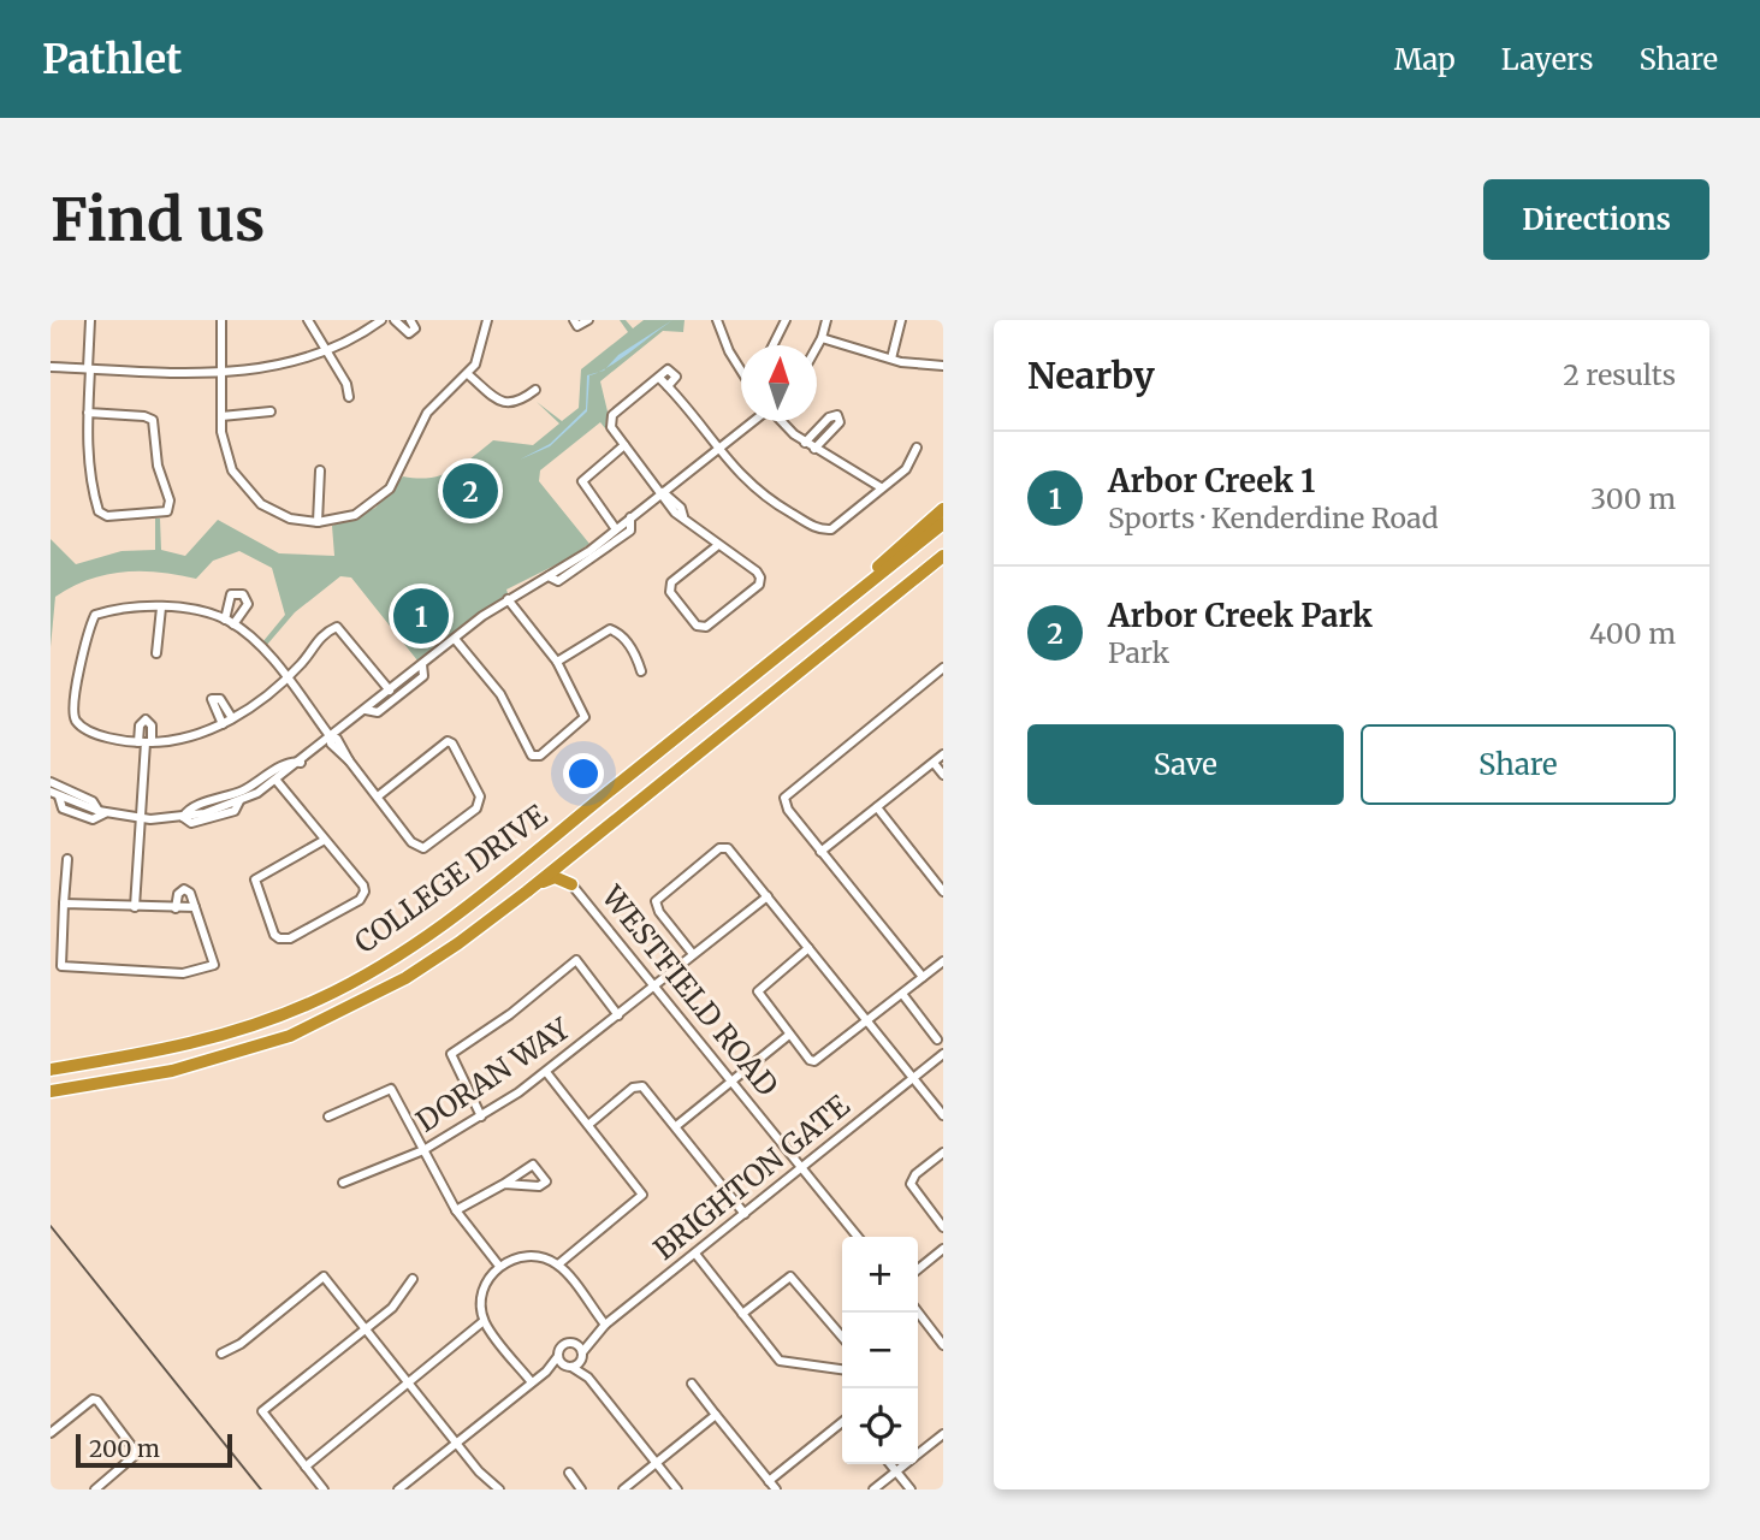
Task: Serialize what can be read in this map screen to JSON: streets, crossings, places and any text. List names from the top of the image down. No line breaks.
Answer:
{"streets":{"highway":["COLLEGE DRIVE"],"street":["WESTFIELD ROAD","DORAN WAY","BRIGHTON GATE"]},"crossings":[["WESTFIELD ROAD","DORAN WAY"],["WESTFIELD ROAD","BRIGHTON GATE"]],"scale_bar":"200 m","north":"top","page":{"header":"Pathlet","nav":["Map","Layers","Share"],"buttons":["Directions",["Save","Share"]],"title":"Find us","heading":["Nearby","2 results"],"list":[{"mark":"1","name":"Arbor Creek 1","note":"Sports · Kenderdine Road","value":"300 m"},{"mark":"2","name":"Arbor Creek Park","note":"Park","value":"400 m"}],"pins":["2","1"],"map_buttons":["+","−"],"scale":"200 m"}}
